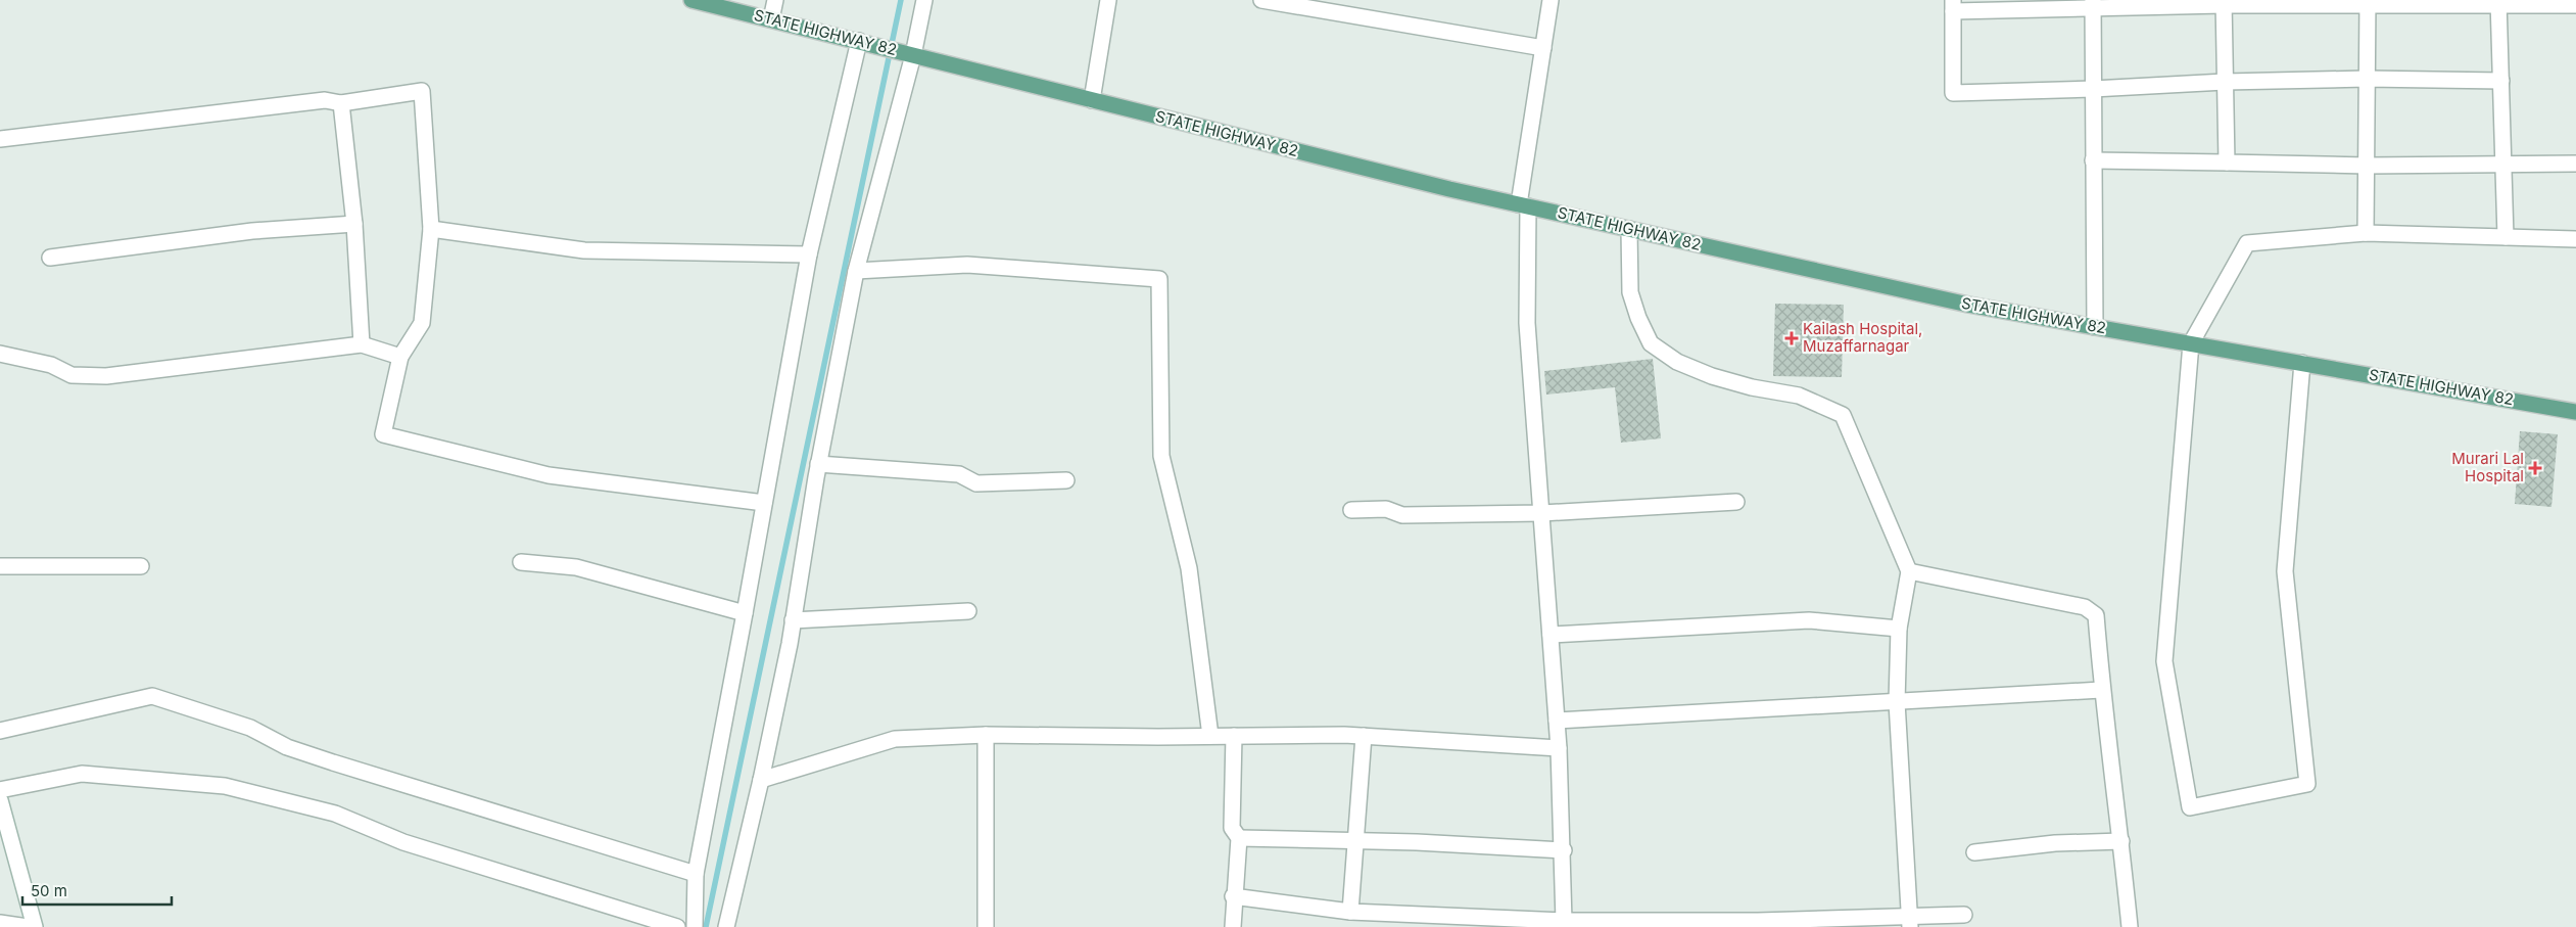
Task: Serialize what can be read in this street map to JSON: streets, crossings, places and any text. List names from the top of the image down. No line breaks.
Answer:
{"streets":{"main road":["STATE HIGHWAY 82"]},"places":{"health":["Kailash Hospital, Muzaffarnagar","Murari Lal Hospital"]},"scale_bar":"50 m"}
